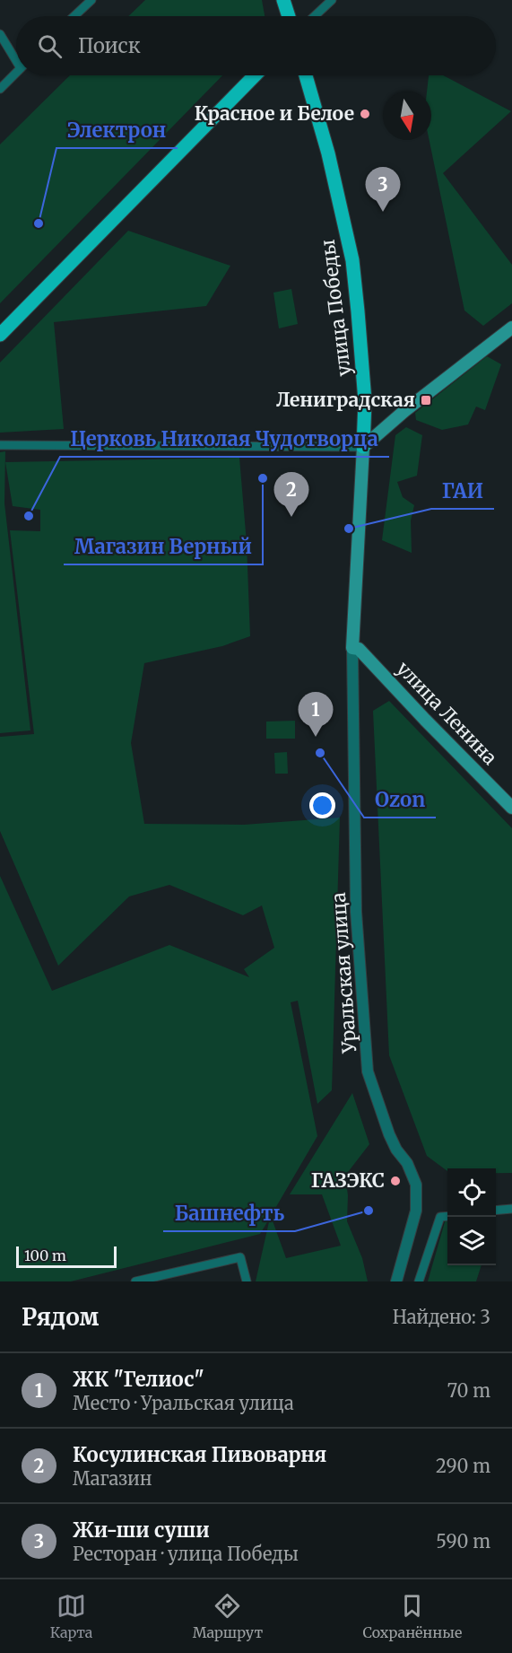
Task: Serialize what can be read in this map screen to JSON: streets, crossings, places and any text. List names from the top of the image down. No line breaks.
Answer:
{"streets":{"main road":["улица Победы","улица Ленина"],"street":["Уральская улица"]},"crossings":[["улица Победы","улица Ленина"],["улица Победы","Уральская улица"],["улица Ленина","Уральская улица"]],"places":{"other":["Красное и Белое","Электрон","Магазин Верный","Церковь Николая Чудотворца","ГАИ","Ozon","ГАЗЭКС","Башнефть"],"transit":["Лениградская"]},"scale_bar":"100 m","north":"bottom","page":{"search":"Поиск","pins":["3","2","1"],"scale":"100 m","heading":["Рядом","Найдено: 3"],"list":[{"mark":"1","name":"ЖК \"Гелиос\"","note":"Место · Уральская улица","value":"70 m"},{"mark":"2","name":"Косулинская Пивоварня","note":"Магазин","value":"290 m"},{"mark":"3","name":"Жи-ши суши","note":"Ресторан · улица Победы","value":"590 m"}],"nav":["Карта","Маршрут","Сохранённые"]}}
